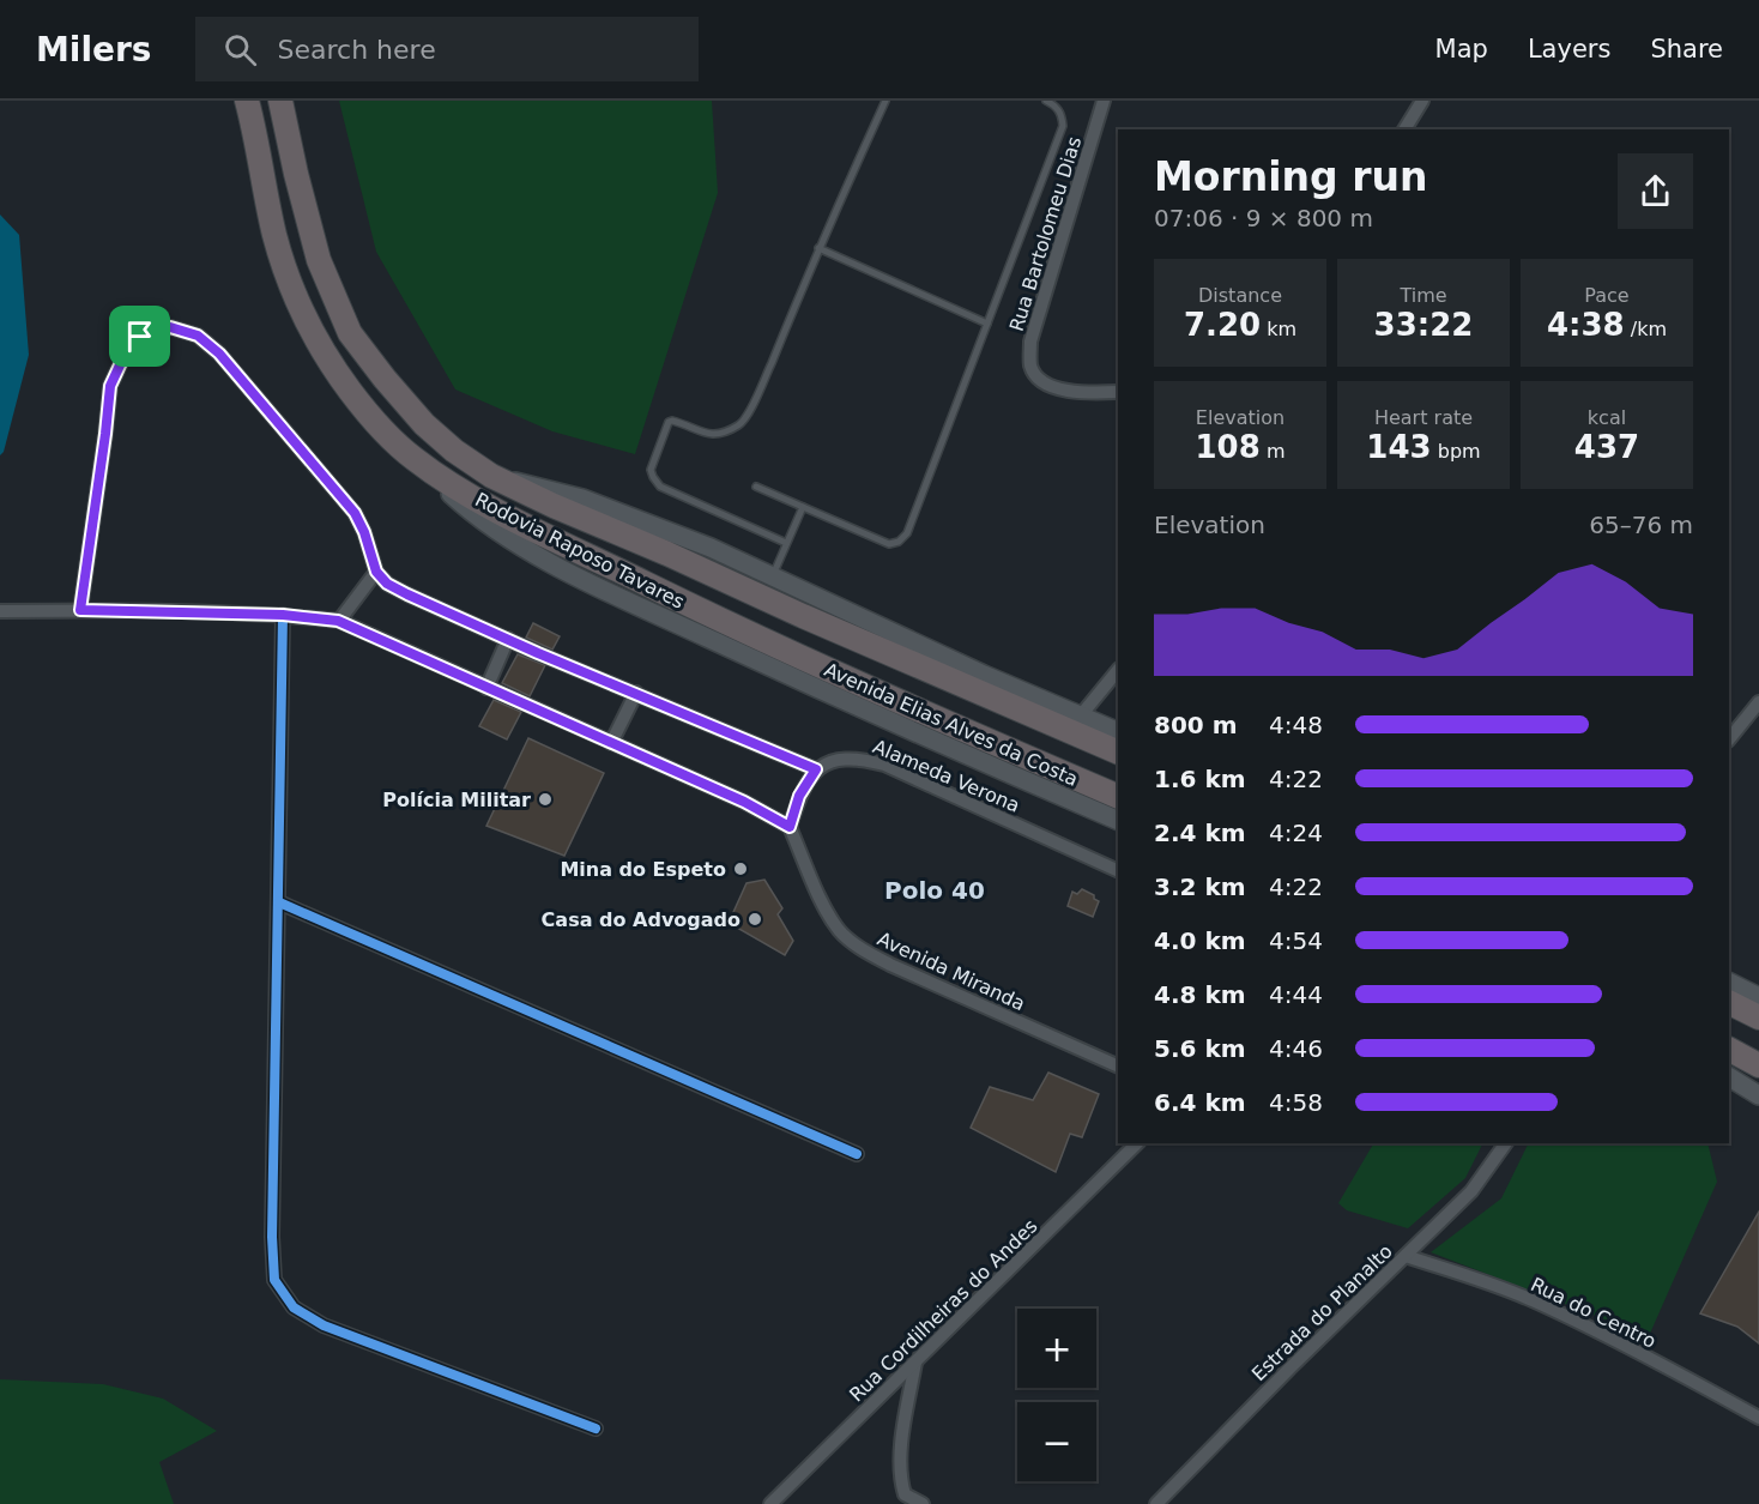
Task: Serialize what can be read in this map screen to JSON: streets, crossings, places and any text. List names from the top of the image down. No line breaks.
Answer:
{"streets":{"highway":["Rodovia Raposo Tavares"],"main road":["Avenida Elias Alves da Costa"],"street":["Rua Bartolomeu Dias","Alameda Verona","Avenida Miranda","Rua Cordilheiras do Andes","Estrada do Planalto","Rua do Centro"]},"crossings":[["Rodovia Raposo Tavares","Avenida Elias Alves da Costa"],["Estrada do Planalto","Rua do Centro"]],"districts":["Polo 40"],"places":["Polícia Militar","Mina do Espeto","Casa do Advogado"],"page":{"header":"Milers","search":"Search here","nav":["Map","Layers","Share"],"heading":["Morning run","07:06 · 9 × 800 m"],"stats":[["Distance","7.20 km"],["Time","33:22"],["Pace","4:38 /km"],["Elevation","108 m"],["Heart rate","143 bpm"],["kcal","437"]],"chart":["Elevation","65–76 m"],"list":[{"name":"800 m","note":"4:48"},{"name":"1.6 km","note":"4:22"},{"name":"2.4 km","note":"4:24"},{"name":"3.2 km","note":"4:22"},{"name":"4.0 km","note":"4:54"},{"name":"4.8 km","note":"4:44"},{"name":"5.6 km","note":"4:46"},{"name":"6.4 km","note":"4:58"}],"map_buttons":["+","−"]}}
